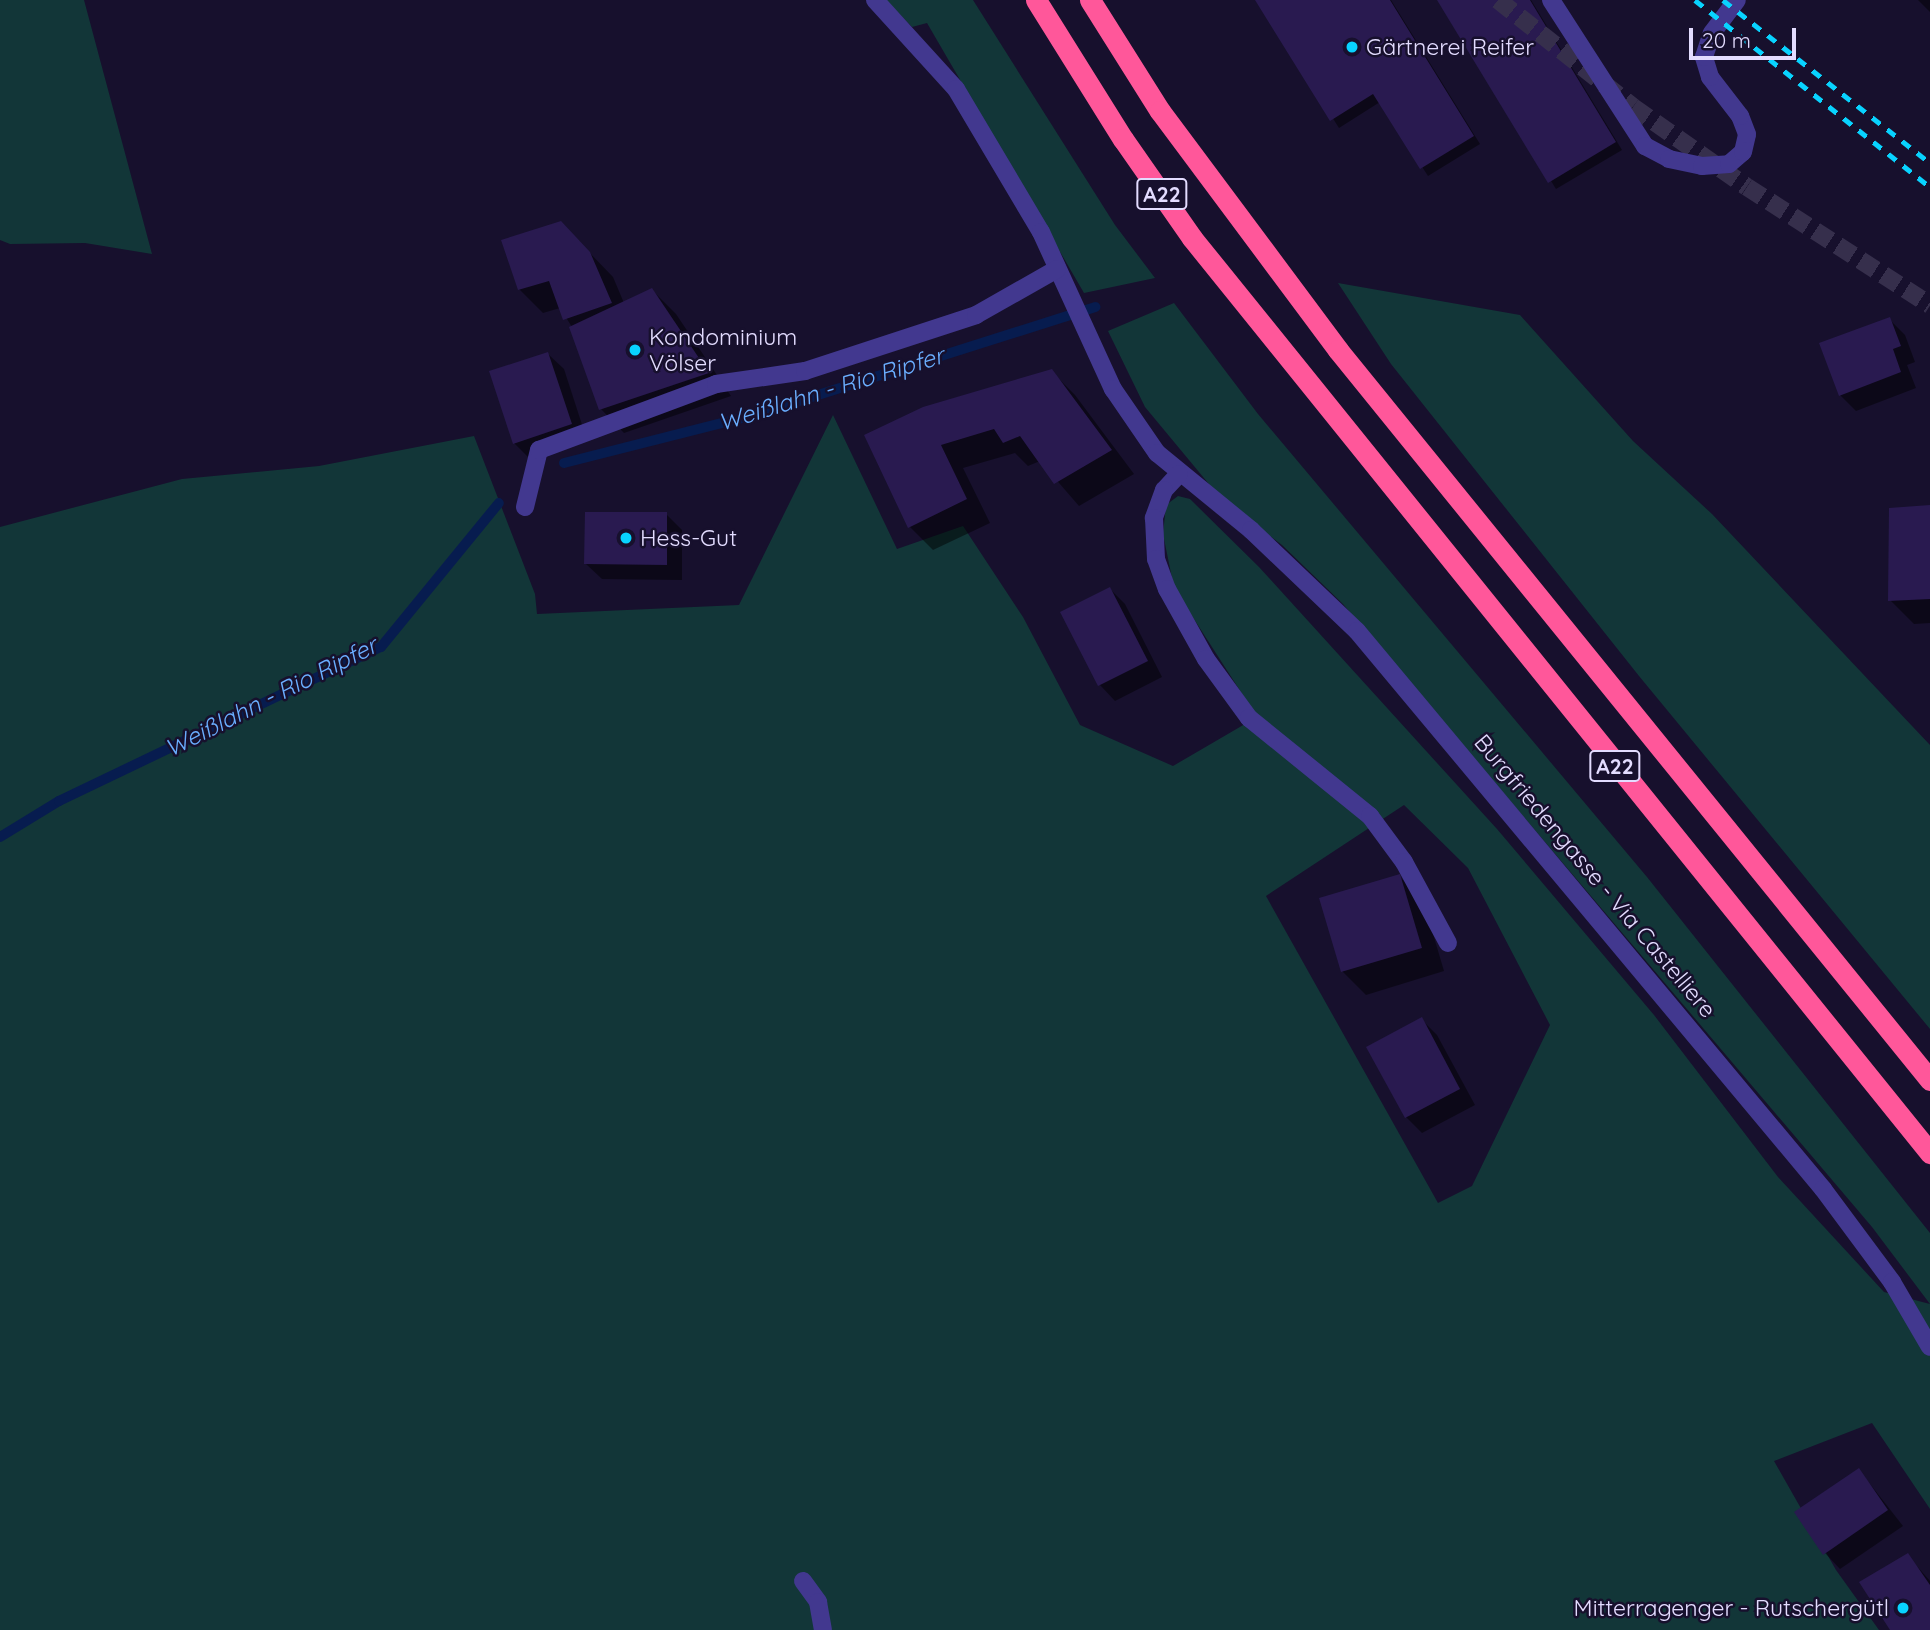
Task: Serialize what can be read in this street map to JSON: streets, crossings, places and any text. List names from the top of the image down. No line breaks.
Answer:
{"streets":{"highway":["A22"],"street":["Burgfriedengasse - Via Castelliere"]},"water":["Weißlahn - Rio Ripfer"],"places":["Gärtnerei Reifer","Kondominium Völser","Hess-Gut","Mitterragenger - Rutschergütl"],"scale_bar":"20 m"}
